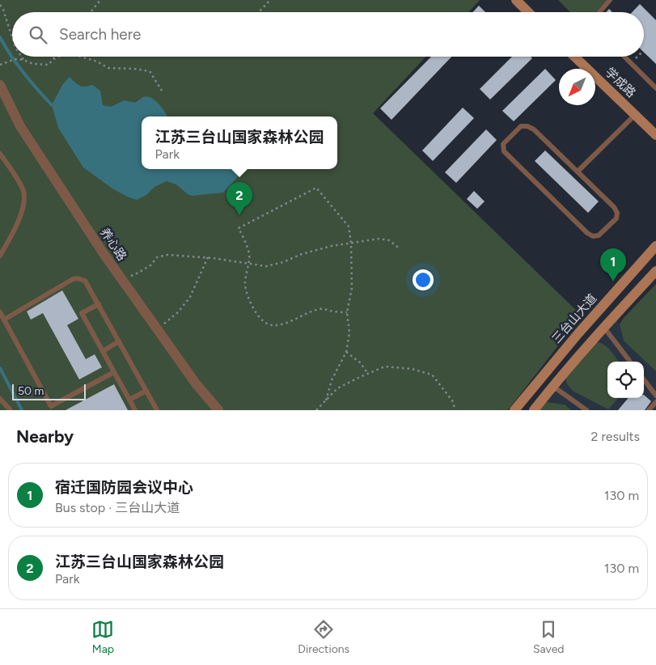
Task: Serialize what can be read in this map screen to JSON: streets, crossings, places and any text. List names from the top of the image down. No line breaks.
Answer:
{"streets":{"main road":["学成路","三台山大道"],"street":["养心路"]},"scale_bar":"50 m","north":"bottom left","page":{"search":"Search here","popup":["江苏三台山国家森林公园","Park"],"pins":["2","1"],"scale":"50 m","heading":["Nearby","2 results"],"list":[{"mark":"1","name":"宿迁国防园会议中心","note":"Bus stop · 三台山大道","value":"130 m"},{"mark":"2","name":"江苏三台山国家森林公园","note":"Park","value":"130 m"}],"nav":["Map","Directions","Saved"]}}
